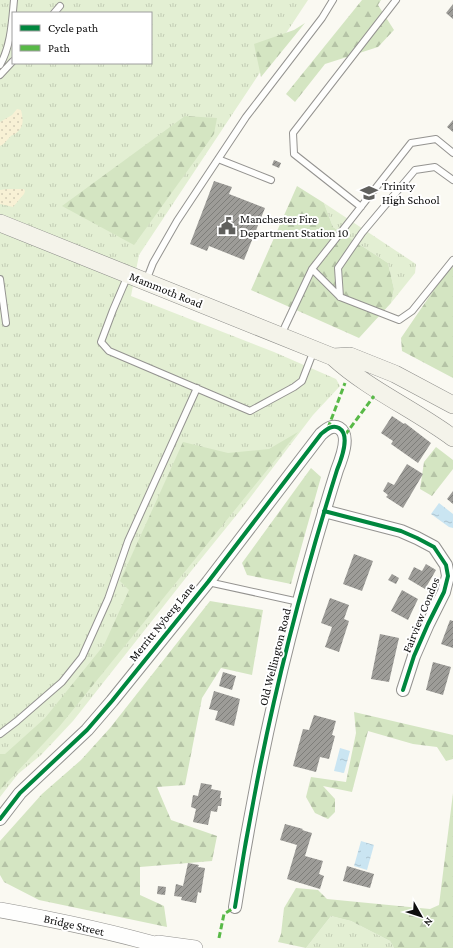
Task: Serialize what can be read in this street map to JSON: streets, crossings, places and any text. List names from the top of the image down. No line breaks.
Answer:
{"streets":{"main road":["Mammoth Road"],"street":["Fairview Condos","Merritt Nyberg Lane","Old Wellington Road","Bridge Street"]},"crossings":[["Fairview Condos","Old Wellington Road"],["Merritt Nyberg Lane","Old Wellington Road"]],"places":{"school or university":["Trinity High School"],"public building":["Manchester Fire Department Station 10"]},"legend":["Cycle path","Path"],"north":"bottom right"}
